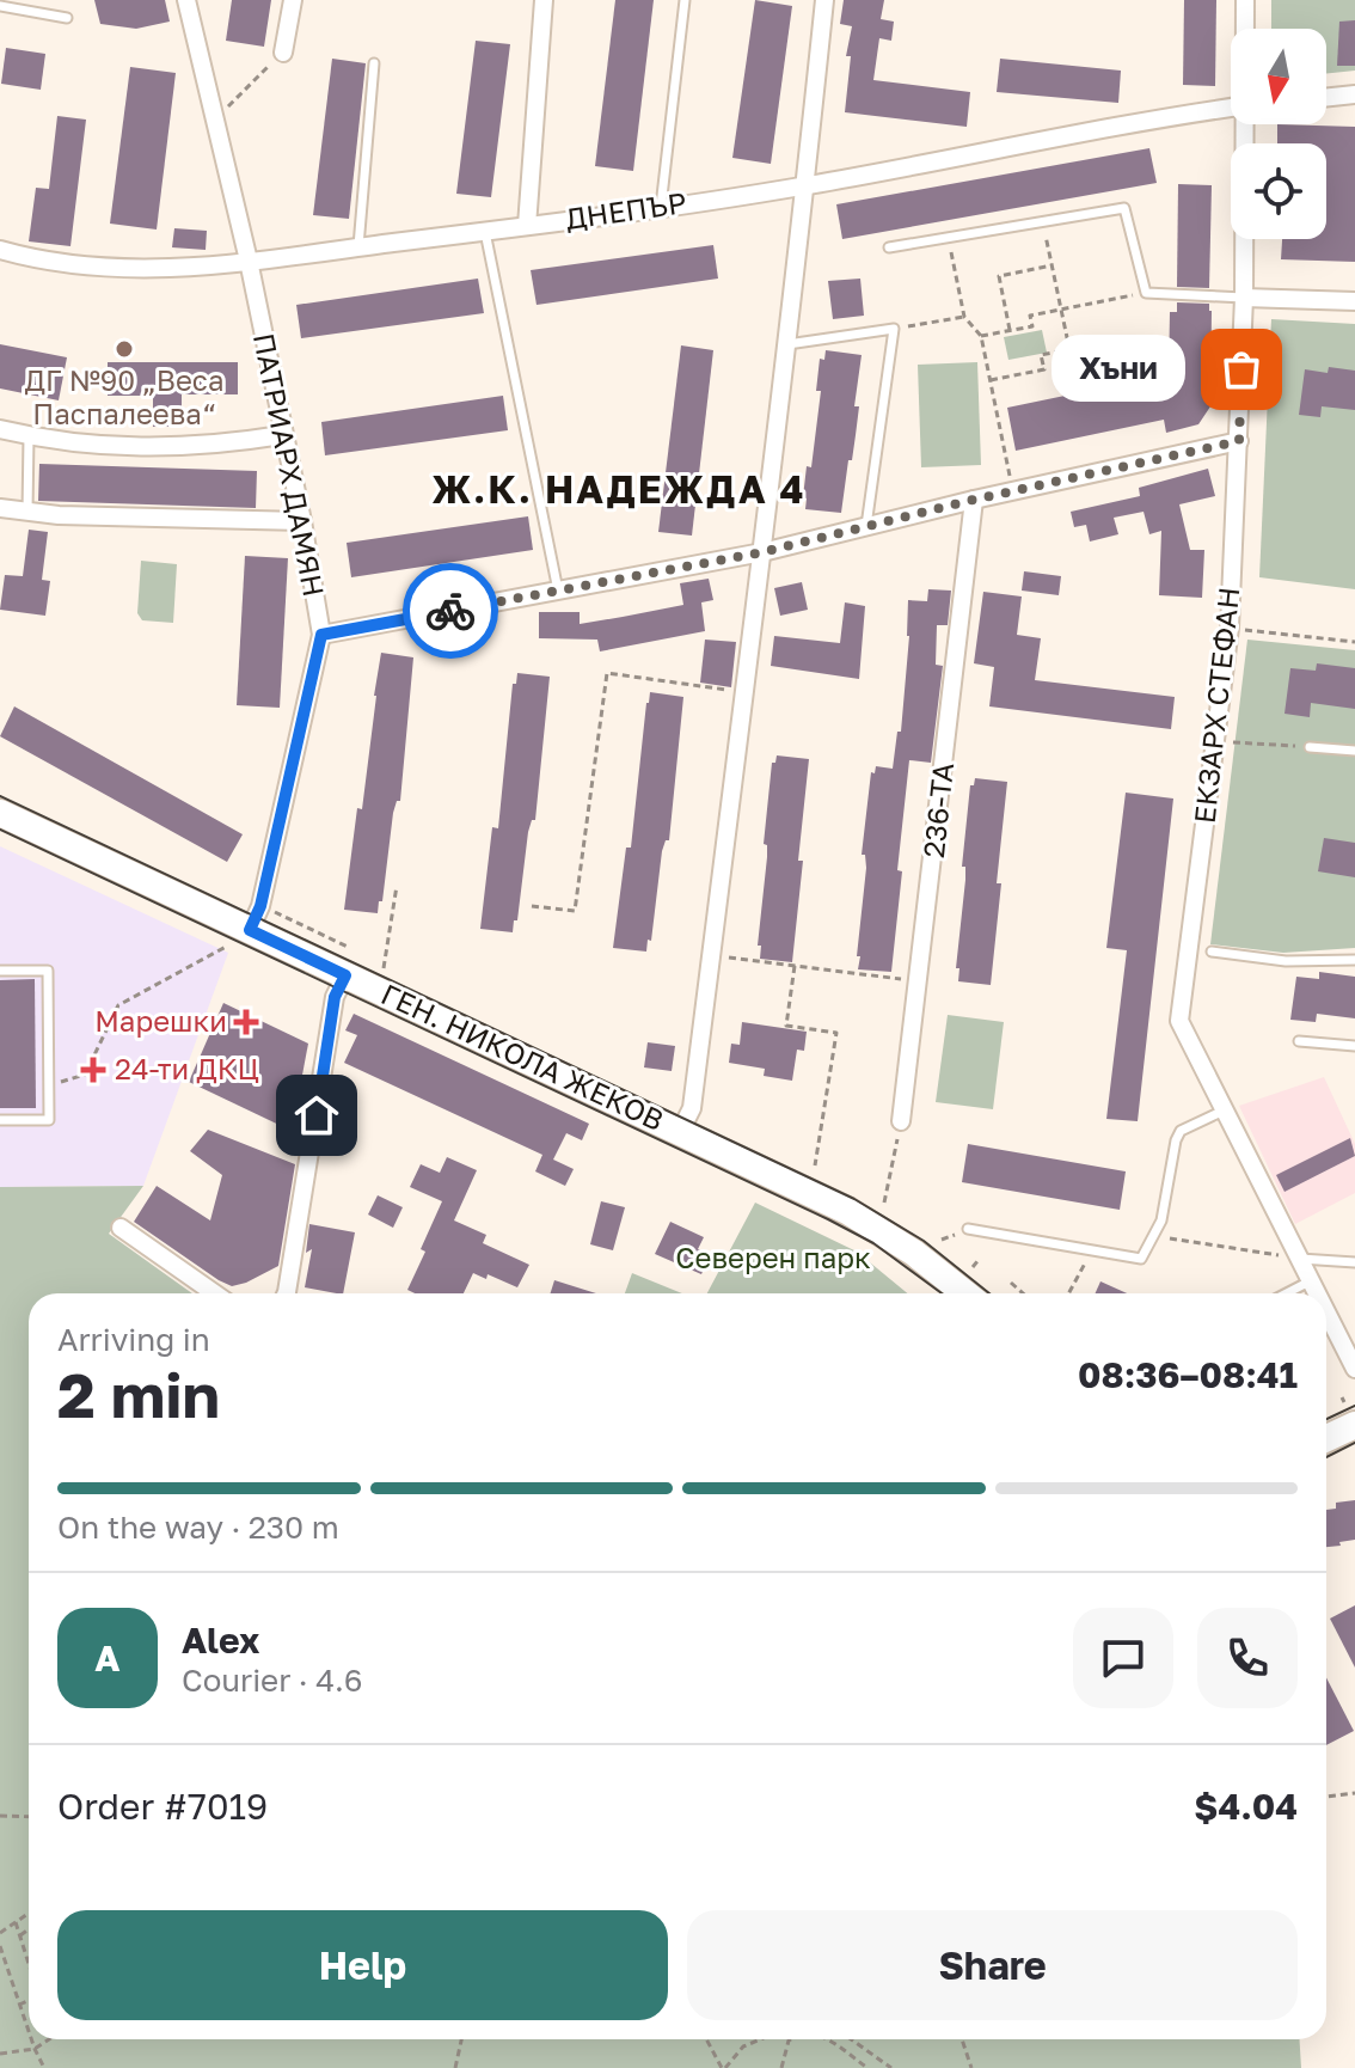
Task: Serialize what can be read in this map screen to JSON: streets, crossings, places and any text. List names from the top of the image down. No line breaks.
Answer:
{"streets":{"street":["ДНЕПЪР","ПАТРИАРХ ДАМЯН","ЕКЗАРХ СТЕФАН","236-ТА","ГЕН. НИКОЛА ЖЕКОВ"]},"crossings":[["ДНЕПЪР","ПАТРИАРХ ДАМЯН"],["ПАТРИАРХ ДАМЯН","ГЕН. НИКОЛА ЖЕКОВ"]],"districts":["Ж.К. НАДЕЖДА 4"],"parks":["Северен парк"],"places":{"other":["ДГ №90 „Веса Паспалеева“","Хъни"],"health":["Марешки","24-ти ДКЦ"]},"north":"bottom","page":{"bubble":"Хъни","heading":["2 min","Arriving in","08:36–08:41"],"panel":["Alex","Courier · 4.6","Order #7019","$4.04"],"bar":"On the way · 230 m","round":"A","buttons":["Help","Share"]}}
